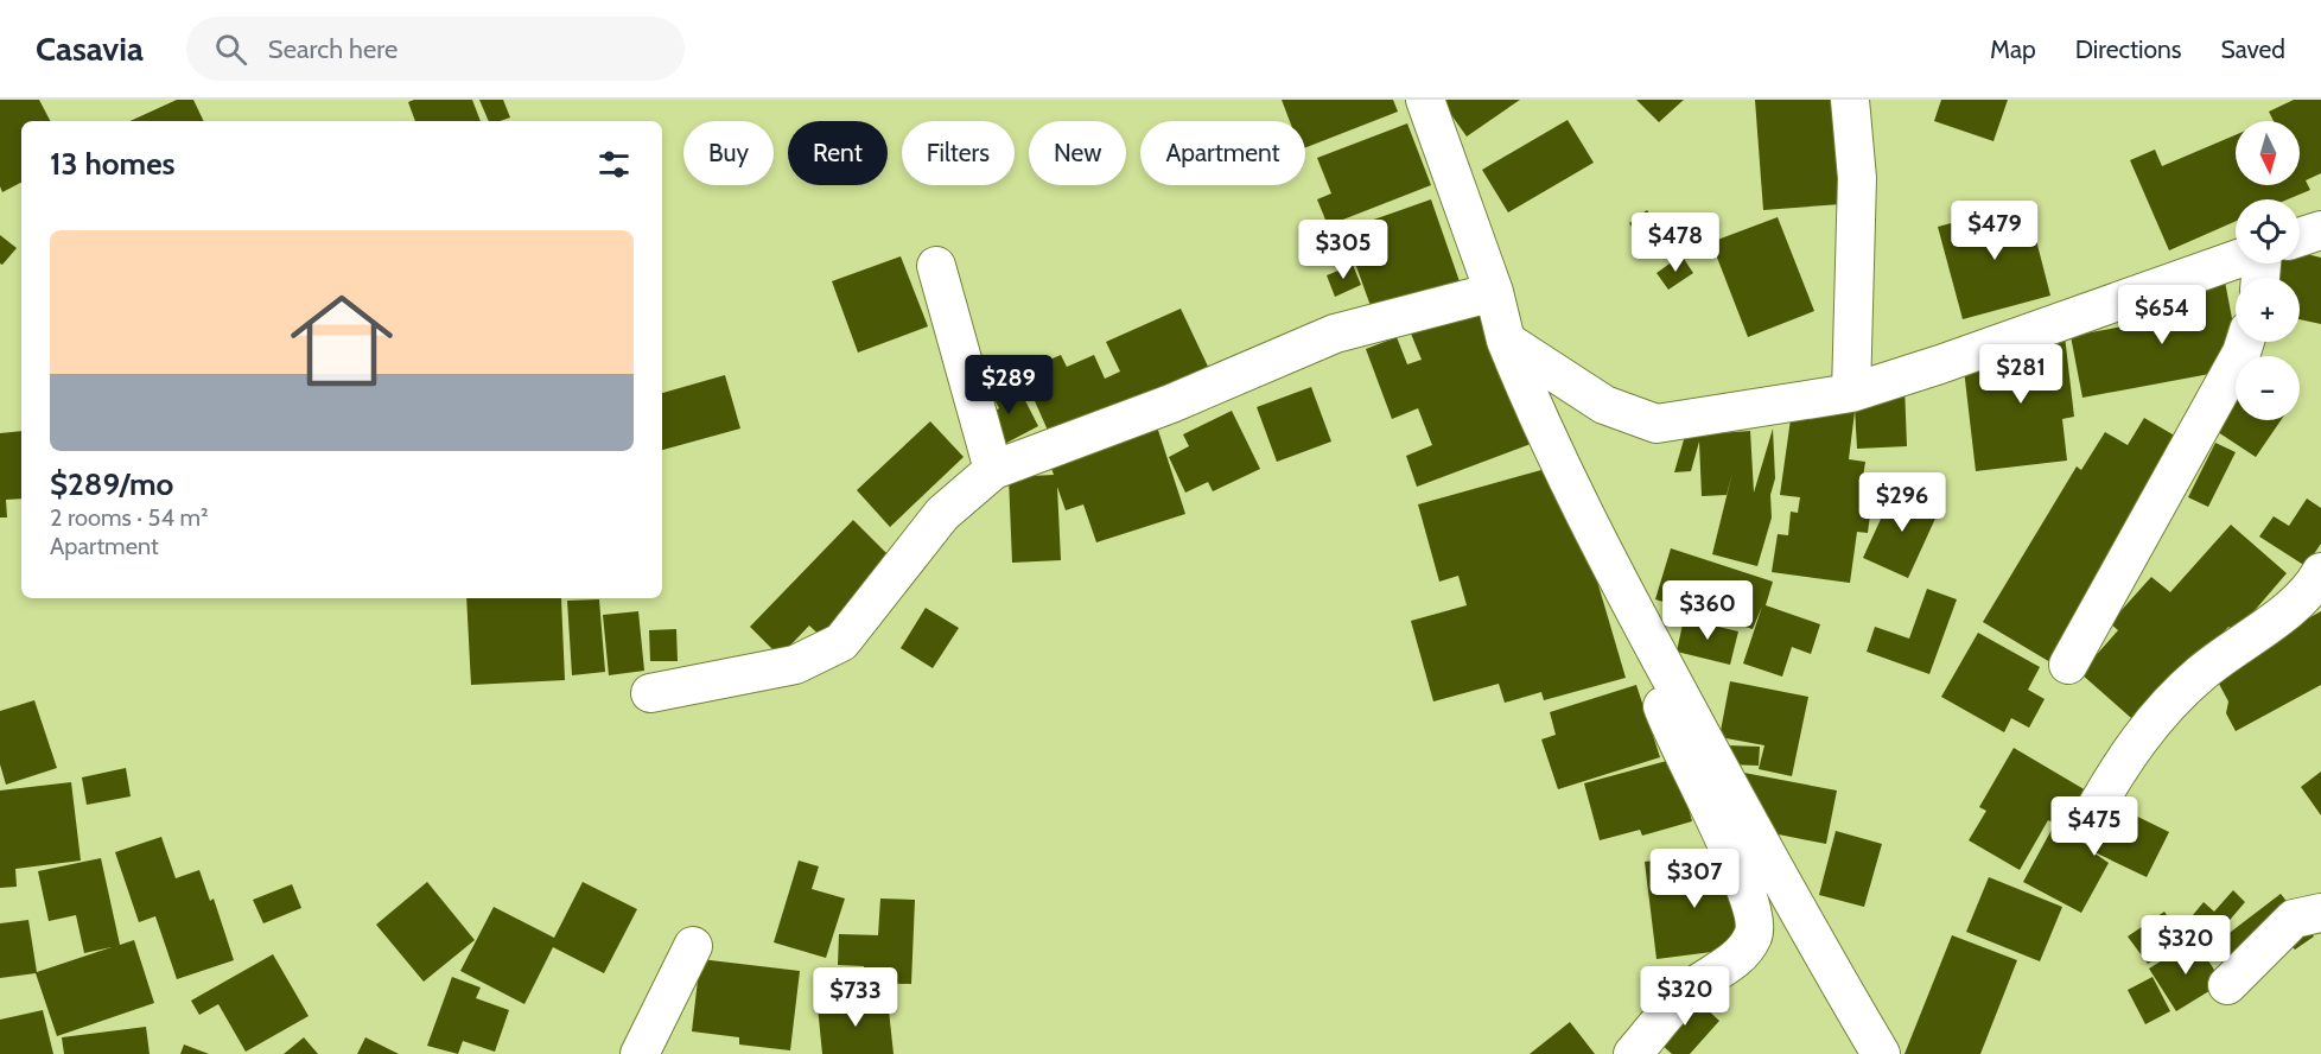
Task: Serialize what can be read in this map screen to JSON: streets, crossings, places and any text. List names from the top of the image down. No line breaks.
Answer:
{"north":"bottom","page":{"header":"Casavia","search":"Search here","nav":["Map","Directions","Saved"],"map_buttons":["+","−"],"chip":["Buy","Rent","Filters","New","Apartment"],"heading":"13 homes","price":["$479","$478","$305","$654","$281","$289","$296","$360","$475","$307","$320","$320","$733"],"list":[{"name":"$289/mo","note":"2 rooms · 54 m² · Apartment"}]}}
